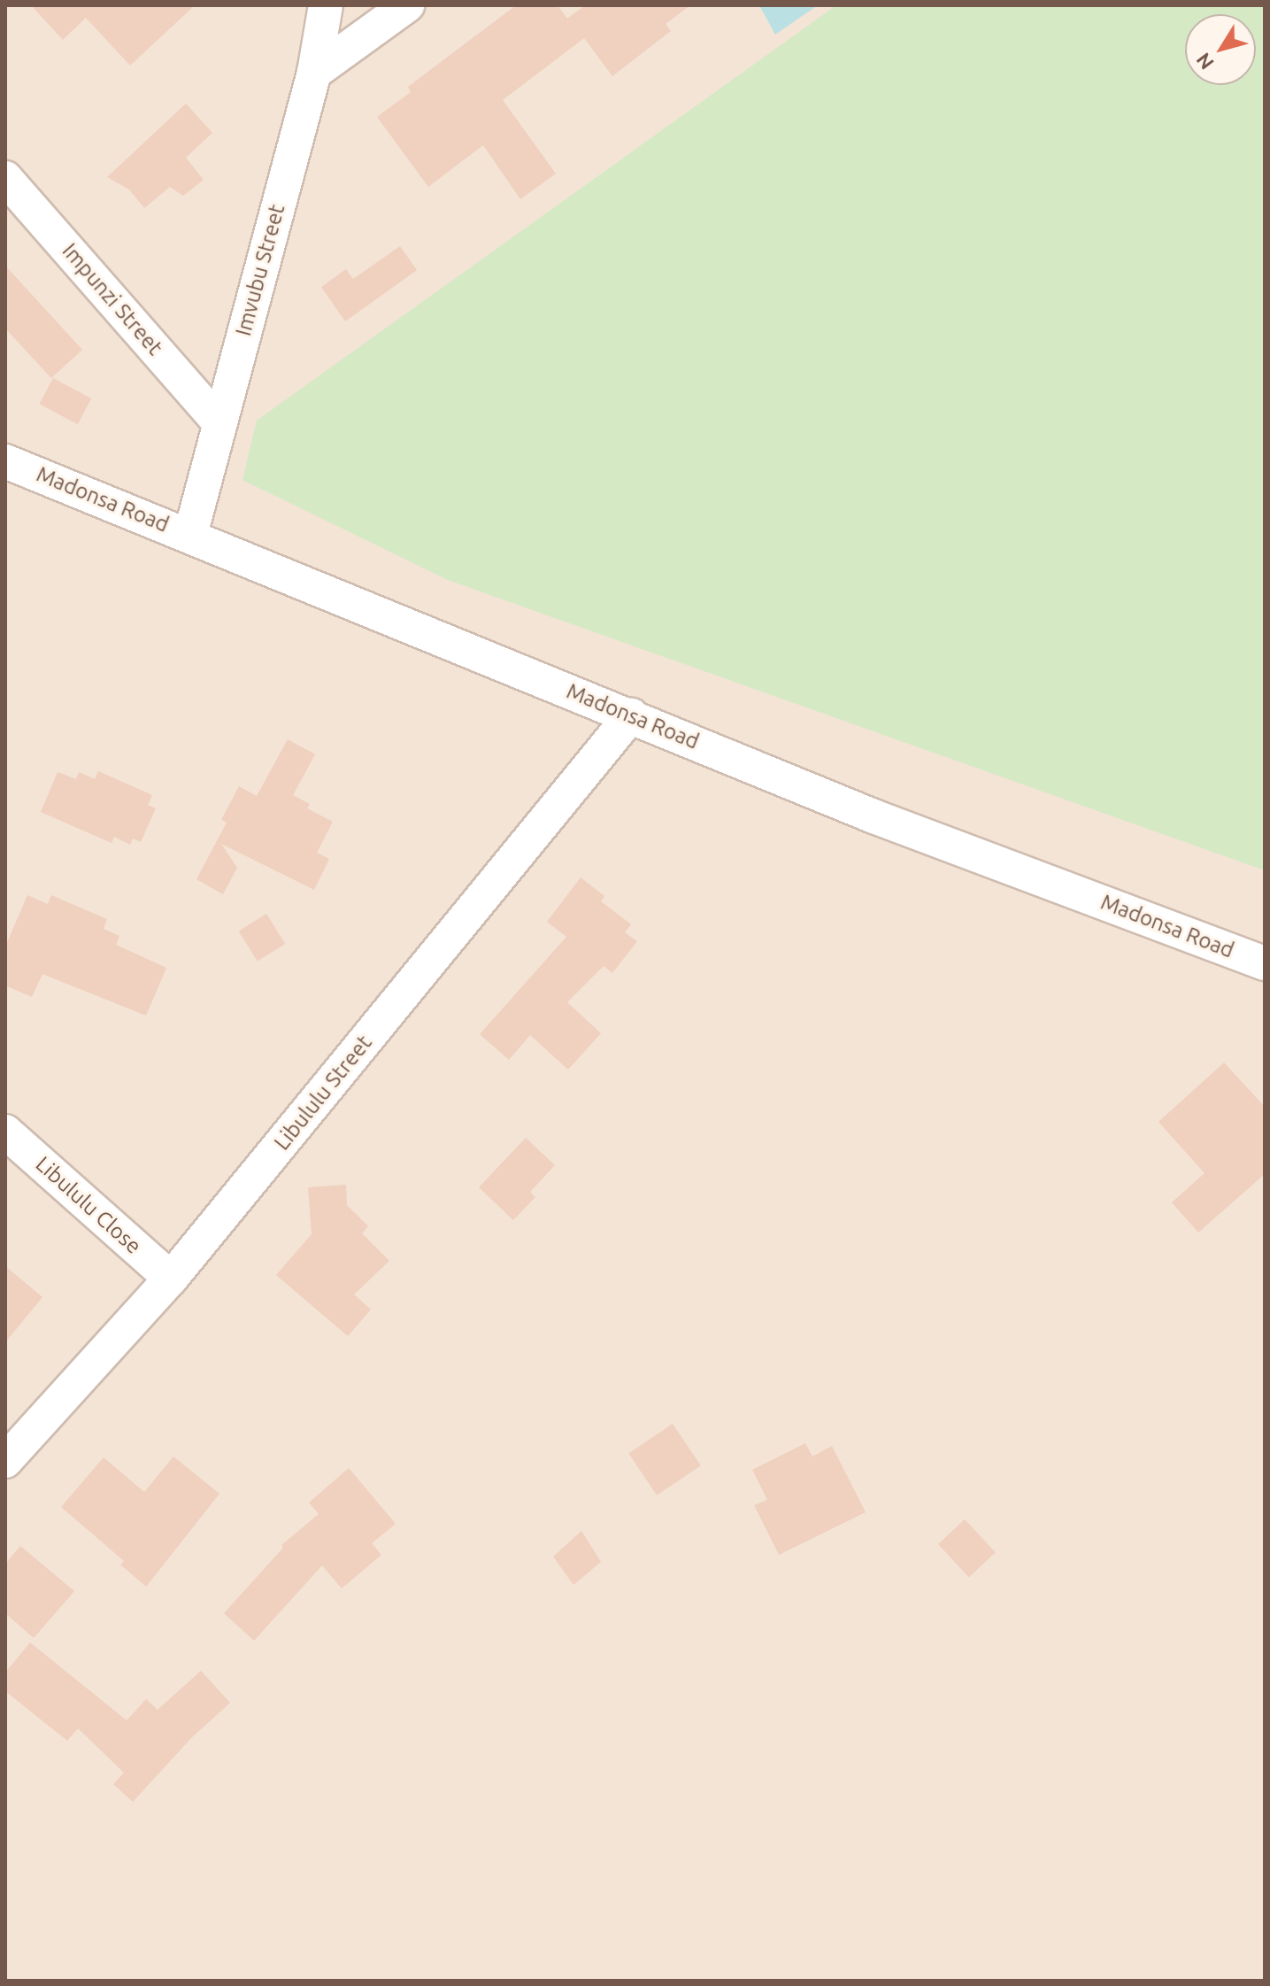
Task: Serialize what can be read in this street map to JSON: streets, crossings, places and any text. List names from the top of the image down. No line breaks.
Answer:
{"streets":{"street":["Imvubu Street","Impunzi Street","Madonsa Road","Libululu Street","Libululu Close"]},"crossings":[["Imvubu Street","Impunzi Street"],["Imvubu Street","Madonsa Road"],["Madonsa Road","Libululu Street"],["Libululu Street","Libululu Close"]],"north":"bottom left"}
